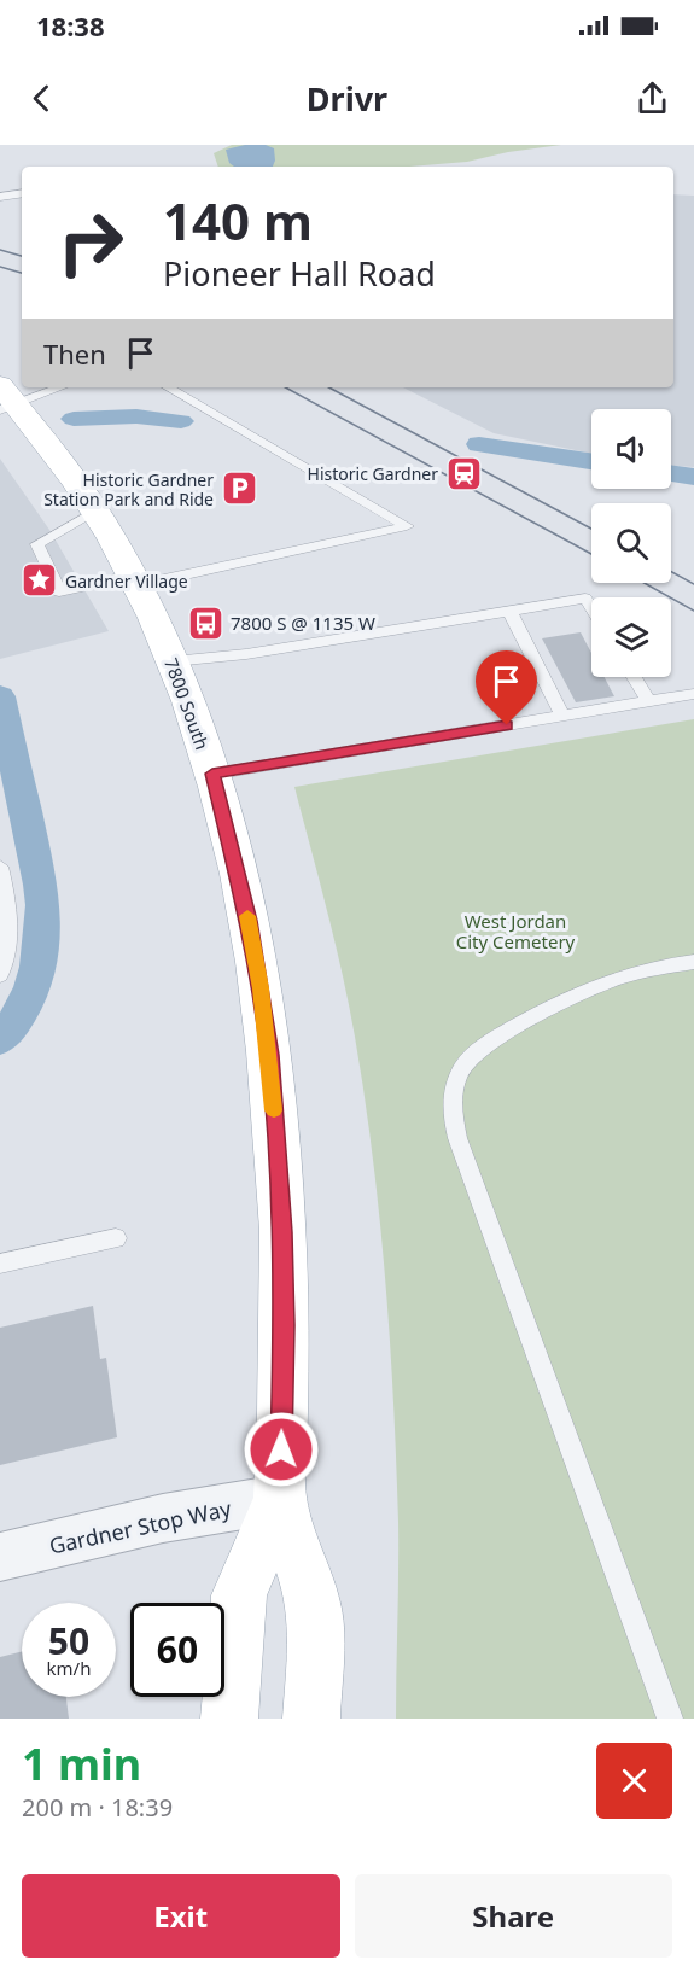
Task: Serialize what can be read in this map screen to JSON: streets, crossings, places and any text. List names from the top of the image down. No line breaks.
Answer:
{"streets":{"main road":["7800 South"],"street":["Gardner Stop Way"]},"crossings":[["7800 South","Gardner Stop Way"]],"parks":["West Jordan City Cemetery"],"places":{"station":["Historic Gardner"],"parking":["Historic Gardner Station Park and Ride"],"place":["Gardner Village"],"bus stop":["7800 S @ 1135 W"]},"page":{"status":"18:38","header":"Drivr","turn":["140 m","Pioneer Hall Road"],"then":"Then","speed":"50 km/h","limit":"60","heading":["1 min","200 m · 18:39"],"buttons":["Exit","Share"]}}
